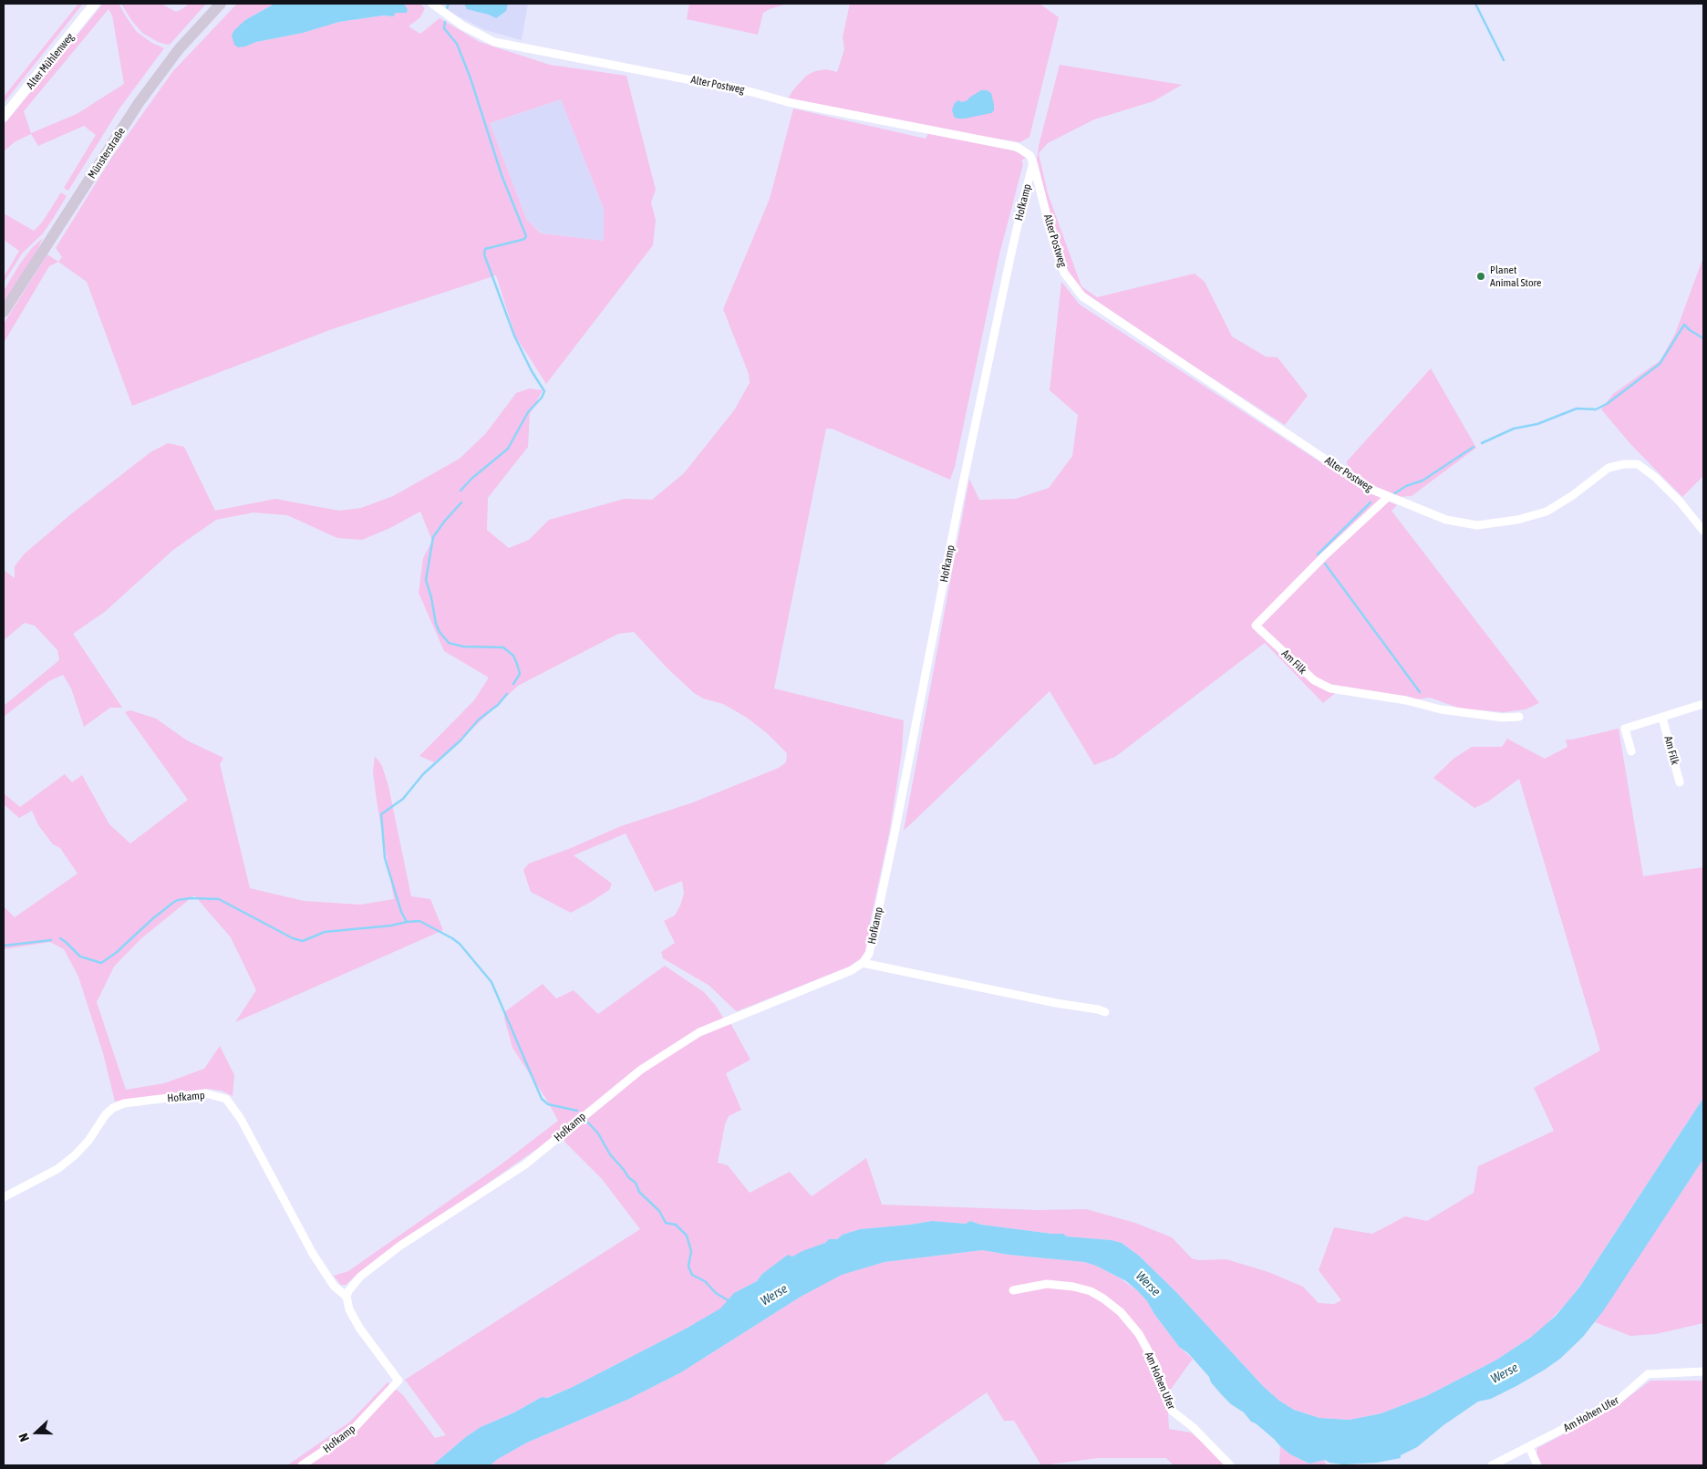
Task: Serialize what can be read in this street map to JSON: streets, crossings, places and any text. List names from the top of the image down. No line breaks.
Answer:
{"streets":{"main road":["Münsterstraße"],"street":["Alter Mühlenweg","Alter Postweg","Hofkamp","Am Filk","Am Hohen Ufer"]},"crossings":[["Alter Postweg","Hofkamp"],["Alter Postweg","Am Filk"]],"water":["Werse"],"places":["Planet Animal Store"],"north":"left"}
